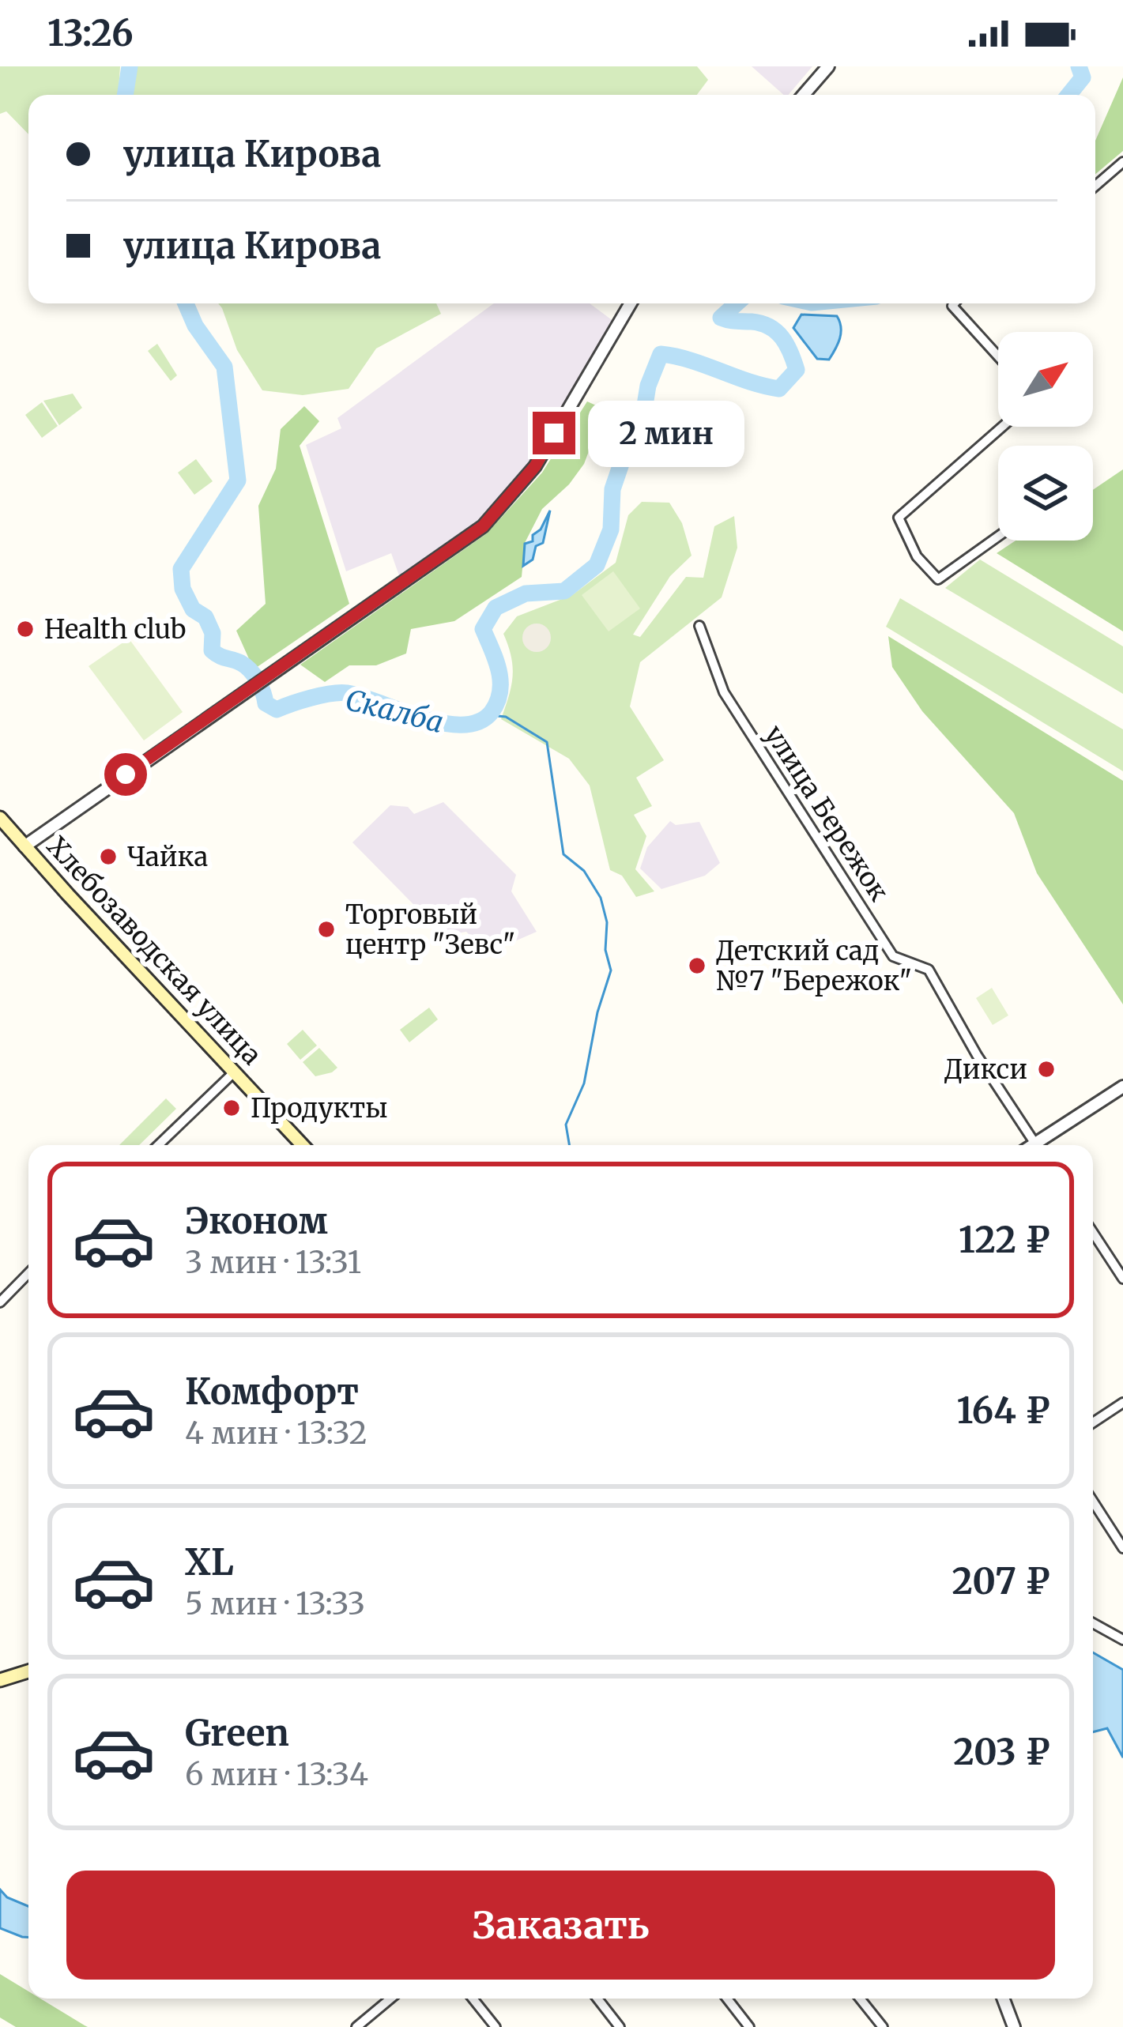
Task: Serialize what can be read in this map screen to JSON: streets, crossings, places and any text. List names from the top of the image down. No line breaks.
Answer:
{"streets":{"main road":["Хлебозаводская улица"],"street":["улица Бережок"]},"water":["Скалба"],"places":["Health club","Чайка","Торговый центр \"Зевс\"","Детский сад №7 \"Бережок\"","Дикси","Продукты"],"north":"top right","page":{"status":"13:26","banner":["улица Кирова","улица Кирова"],"bubble":"2 мин","list":[{"name":"Эконом","note":"3 мин · 13:31","value":"122 ₽"},{"name":"Комфорт","note":"4 мин · 13:32","value":"164 ₽"},{"name":"XL","note":"5 мин · 13:33","value":"207 ₽"},{"name":"Green","note":"6 мин · 13:34","value":"203 ₽"}],"buttons":"Заказать"}}
